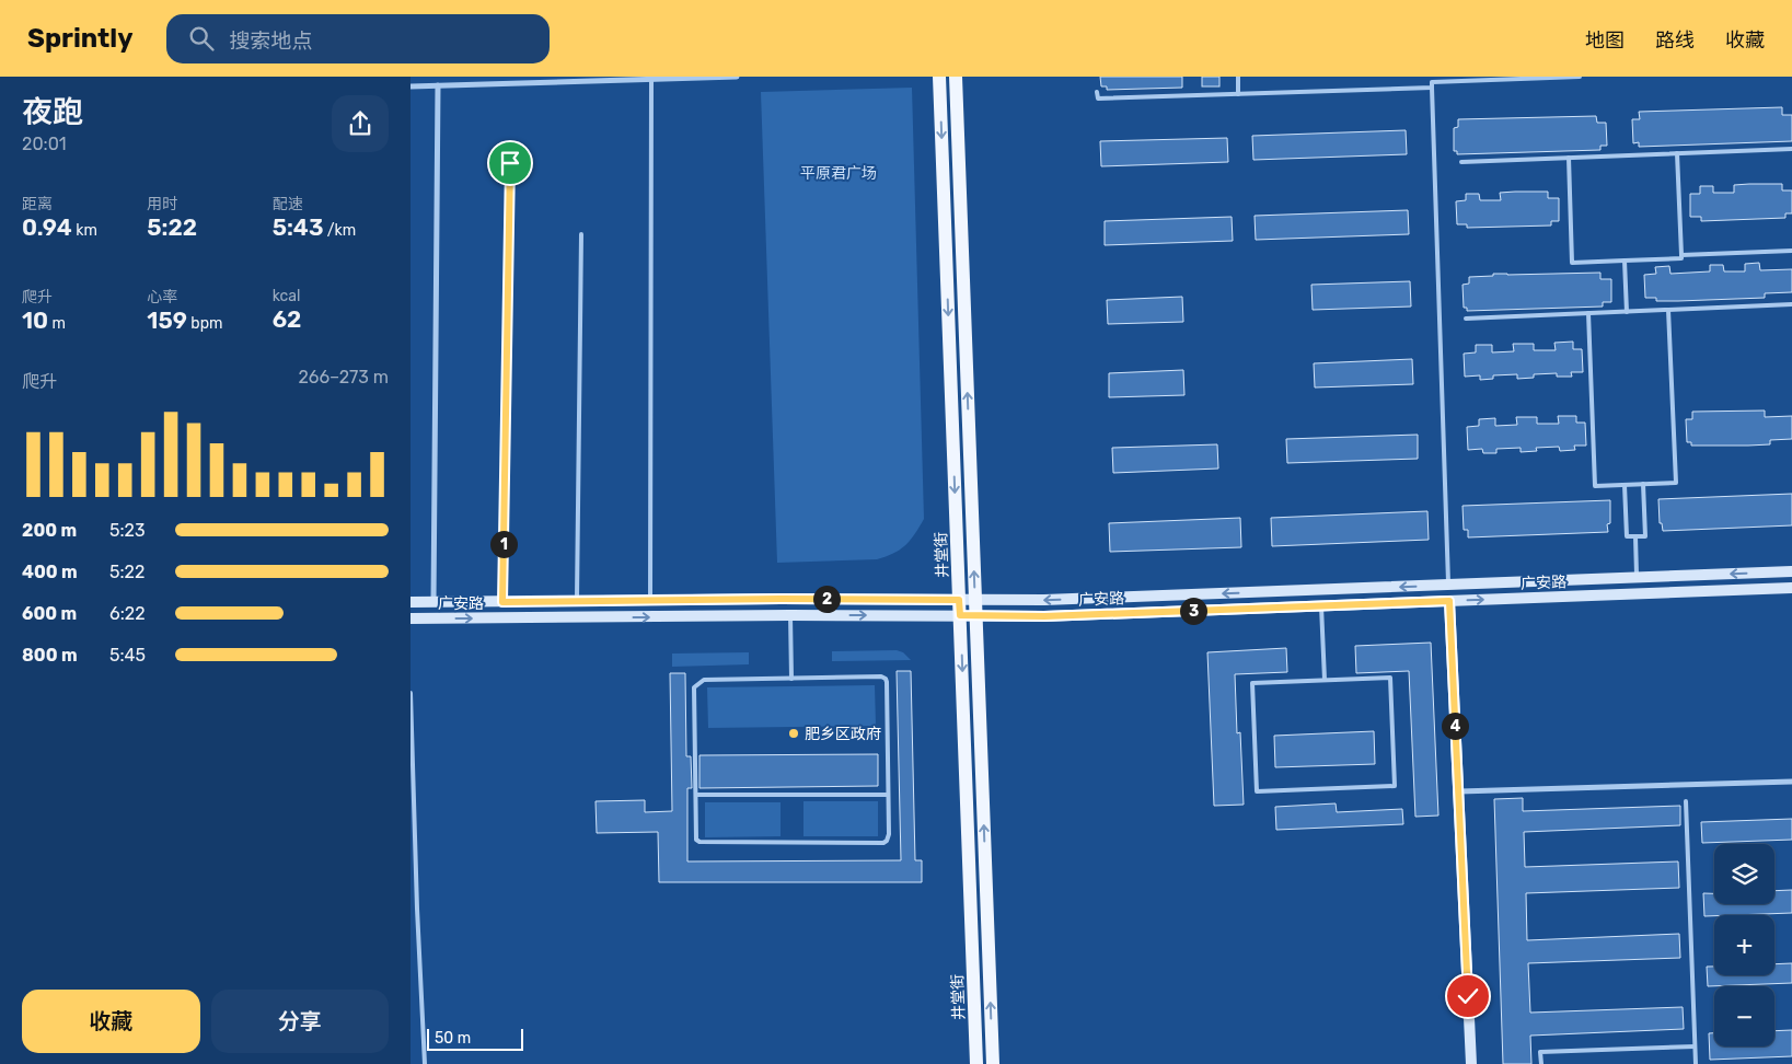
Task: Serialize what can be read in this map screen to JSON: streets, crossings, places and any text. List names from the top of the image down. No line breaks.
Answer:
{"streets":{"main road":["井堂街","广安路"]},"crossings":[["井堂街","广安路"]],"parks":["平原君广场"],"places":["肥乡区政府"],"scale_bar":"50 m","page":{"header":"Sprintly","search":"搜索地点","nav":["地图","路线","收藏"],"heading":["夜跑","20:01"],"stats":[["距离","0.94 km"],["用时","5:22"],["配速","5:43 /km"],["爬升","10 m"],["心率","159 bpm"],["kcal","62"]],"chart":["爬升","266–273 m"],"list":[{"name":"200 m","note":"5:23"},{"name":"400 m","note":"5:22"},{"name":"600 m","note":"6:22"},{"name":"800 m","note":"5:45"}],"pins":["1","2","3","4"],"map_buttons":["+","−"],"buttons":["收藏","分享"],"scale":"50 m"}}
